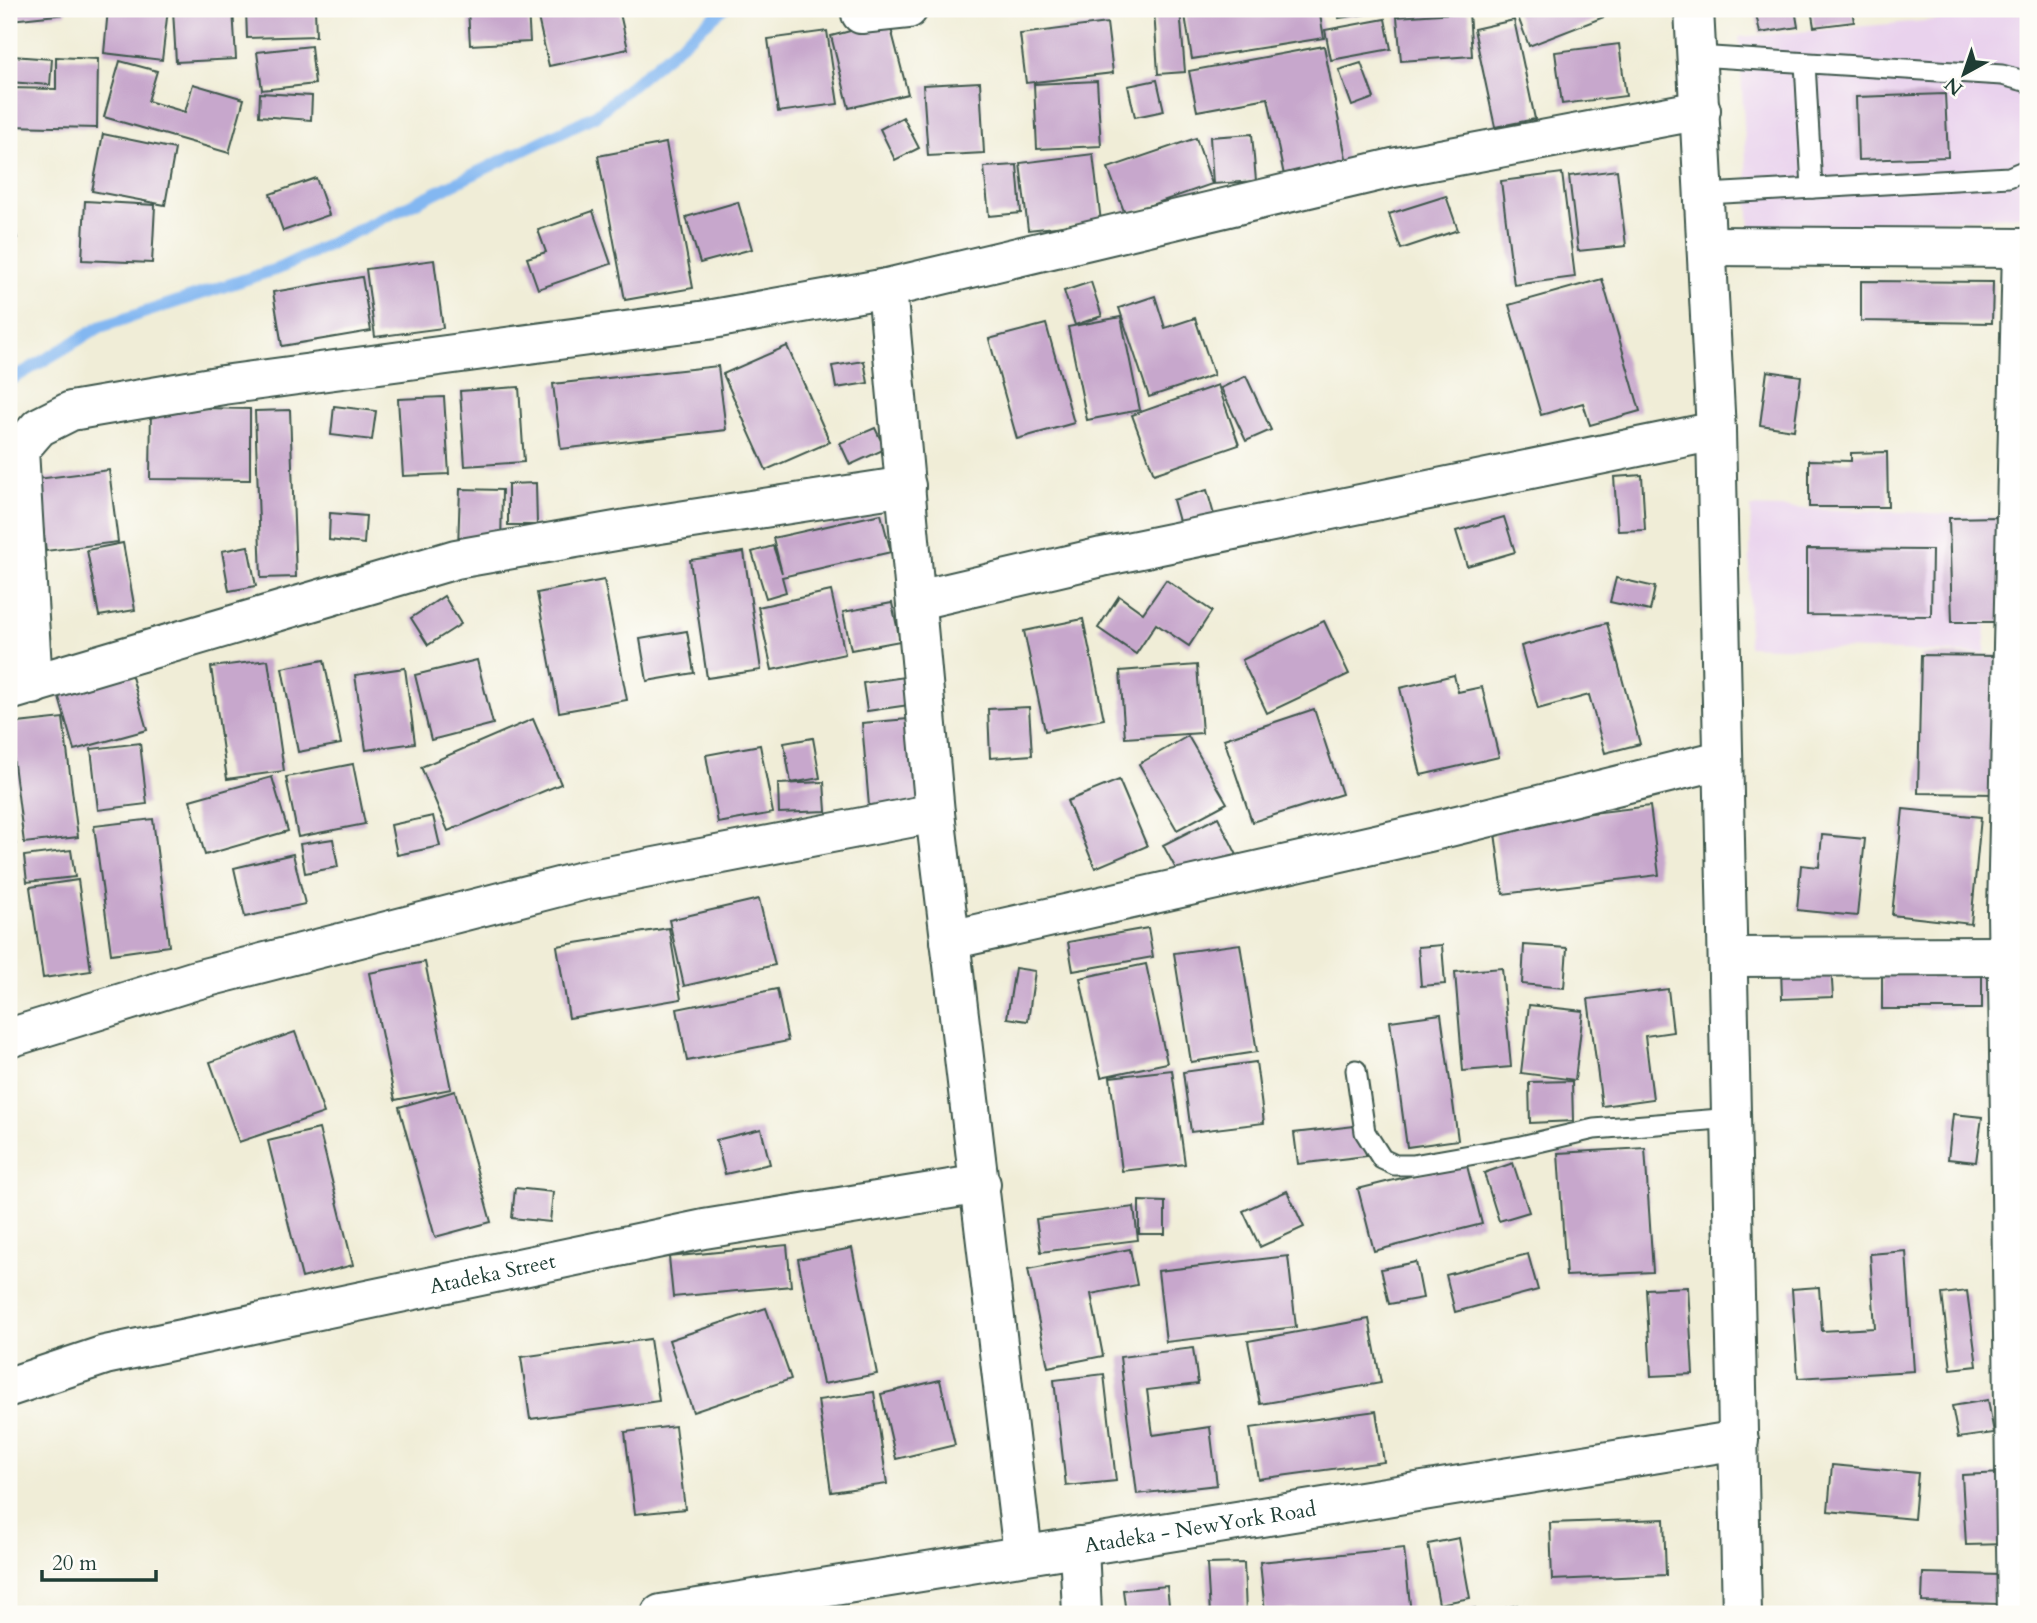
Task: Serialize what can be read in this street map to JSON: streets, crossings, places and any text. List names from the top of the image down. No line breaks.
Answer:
{"streets":{"street":["Atadeka Street","Atadeka - NewYork Road"]},"scale_bar":"20 m","north":"bottom left"}
